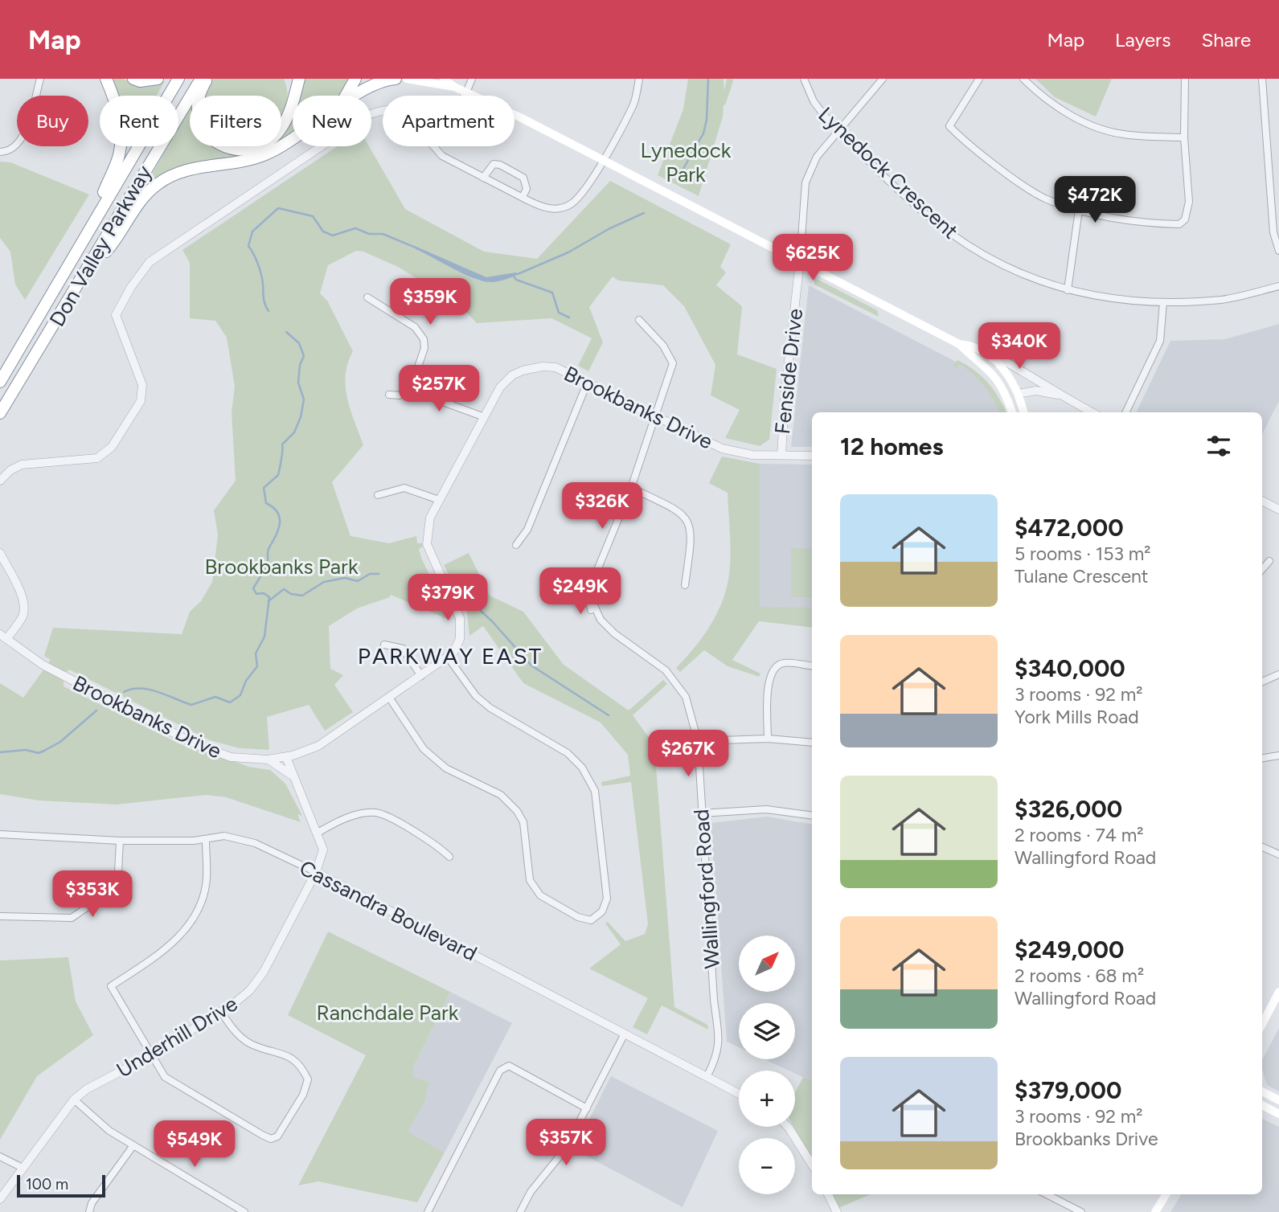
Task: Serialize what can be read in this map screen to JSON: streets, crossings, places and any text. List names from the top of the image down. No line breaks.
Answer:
{"streets":{"highway":["Don Valley Parkway"],"street":["Lynedock Crescent","Fenside Drive","Brookbanks Drive","Wallingford Road","Cassandra Boulevard","Underhill Drive"]},"crossings":[["Lynedock Crescent","Fenside Drive"],["Fenside Drive","Brookbanks Drive"],["Brookbanks Drive","Wallingford Road"],["Brookbanks Drive","Underhill Drive"],["Wallingford Road","Cassandra Boulevard"],["Cassandra Boulevard","Underhill Drive"]],"districts":["PARKWAY EAST"],"parks":["Lynedock Park","Brookbanks Park","Ranchdale Park"],"scale_bar":"100 m","north":"top right","page":{"header":"Map","nav":["Map","Layers","Share"],"chip":["Buy","Rent","Filters","New","Apartment"],"price":["$472K","$625K","$359K","$340K","$257K","$326K","$249K","$379K","$267K","$353K","$357K","$549K"],"heading":"12 homes","list":[{"name":"$472,000","note":"5 rooms · 153 m² · Tulane Crescent"},{"name":"$340,000","note":"3 rooms · 92 m² · York Mills Road"},{"name":"$326,000","note":"2 rooms · 74 m² · Wallingford Road"},{"name":"$249,000","note":"2 rooms · 68 m² · Wallingford Road"},{"name":"$379,000","note":"3 rooms · 92 m² · Brookbanks Drive"}],"map_buttons":["+","−"],"scale":"100 m"}}
